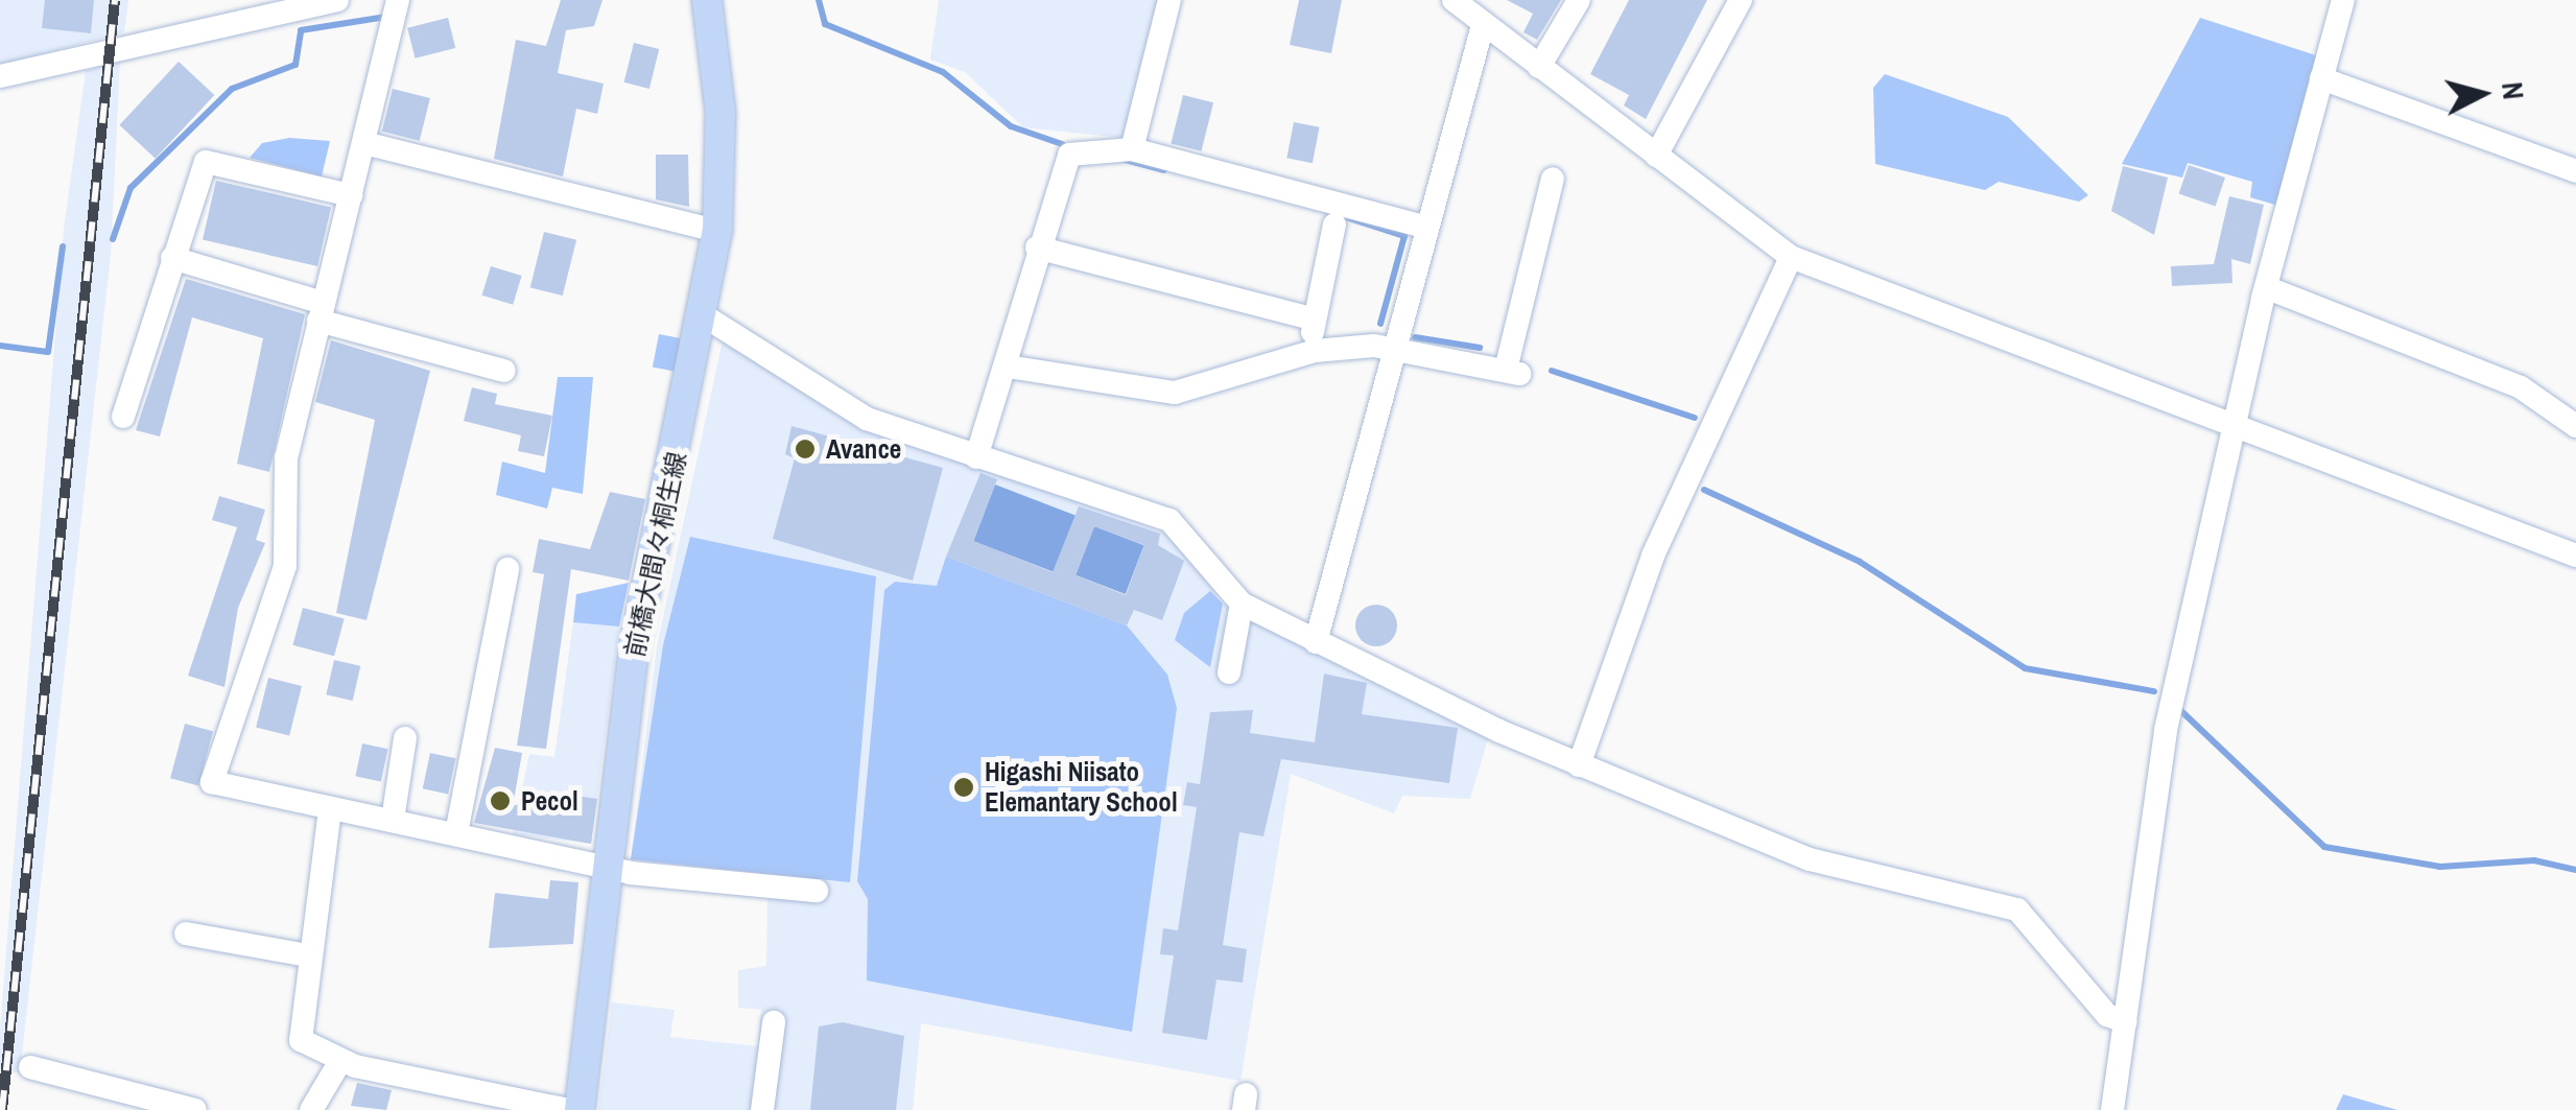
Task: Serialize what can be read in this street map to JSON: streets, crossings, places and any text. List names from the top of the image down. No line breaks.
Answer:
{"streets":{"main road":["前橋大間々桐生線"]},"places":["Avance","Higashi Niisato Elemantary School","Pecol"],"north":"right"}
